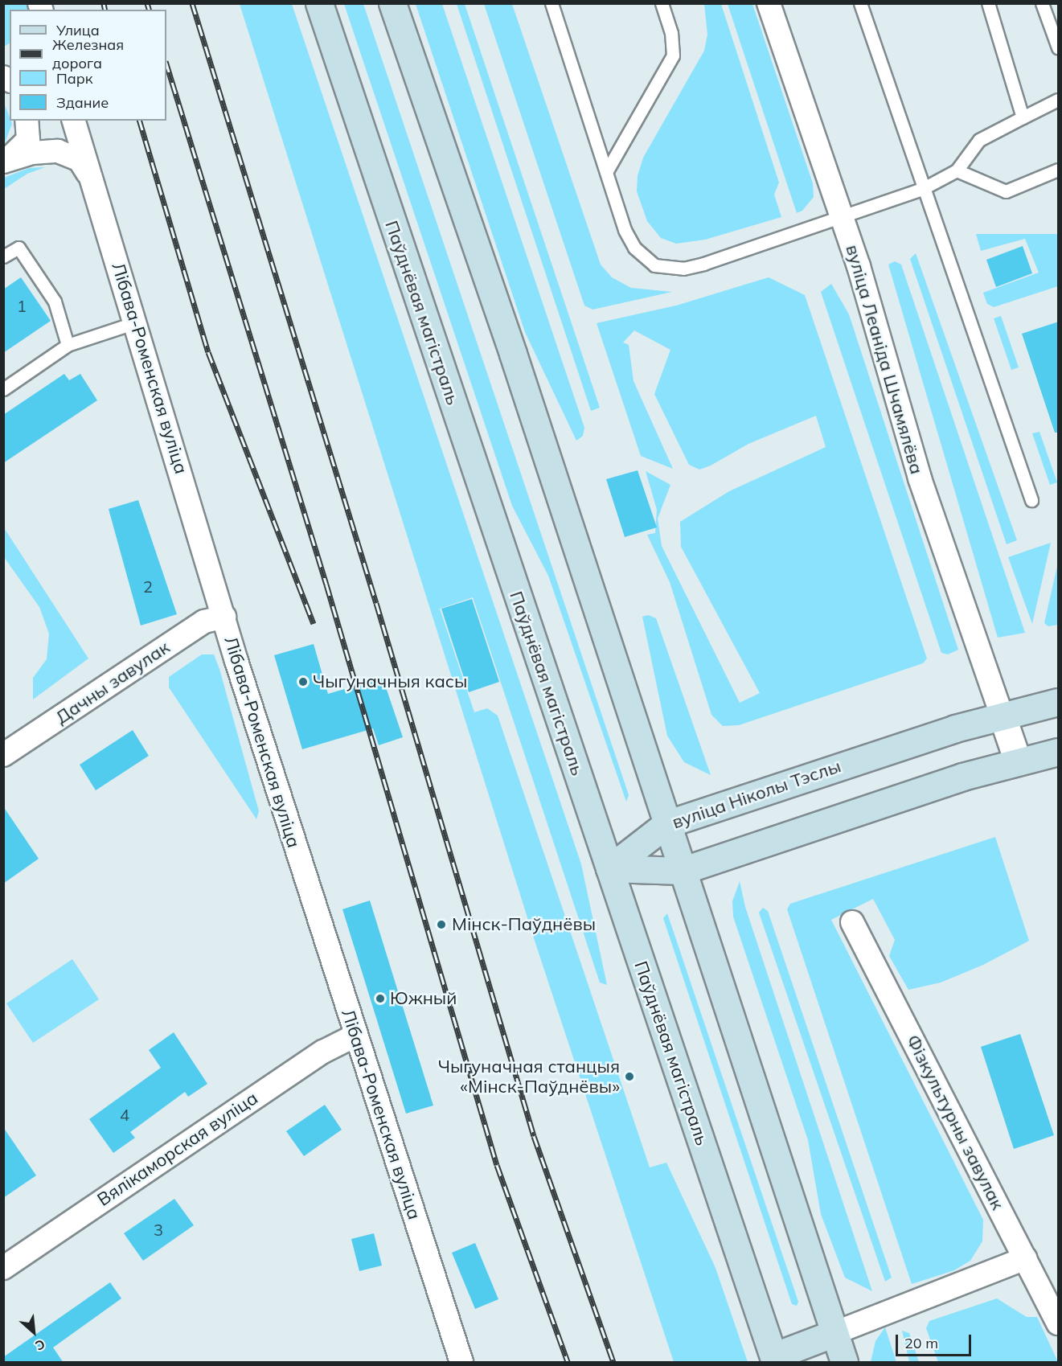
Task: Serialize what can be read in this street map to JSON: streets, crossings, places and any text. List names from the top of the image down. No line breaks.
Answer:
{"streets":{"main road":["Паўднёвая магістраль","вуліца Ніколы Тэслы"],"street":["вуліца Леаніда Шчамялёва","Лібава-Роменская вуліца","Дачны завулак","Фізкультурны завулак","Вялікаморская вуліца"]},"crossings":[["Паўднёвая магістраль","вуліца Ніколы Тэслы"],["вуліца Леаніда Шчамялёва","вуліца Ніколы Тэслы"],["Лібава-Роменская вуліца","Дачны завулак"],["Лібава-Роменская вуліца","Вялікаморская вуліца"]],"places":["Чыгуначныя касы","Мінск-Паўднёвы","Южный","Чыгуначная станцыя «Мінск-Паўднёвы»"],"house_numbers":["1","2","4","3"],"legend":["Улица","Железная дорога","Парк","Здание"],"scale_bar":"20 m","north":"bottom right"}
